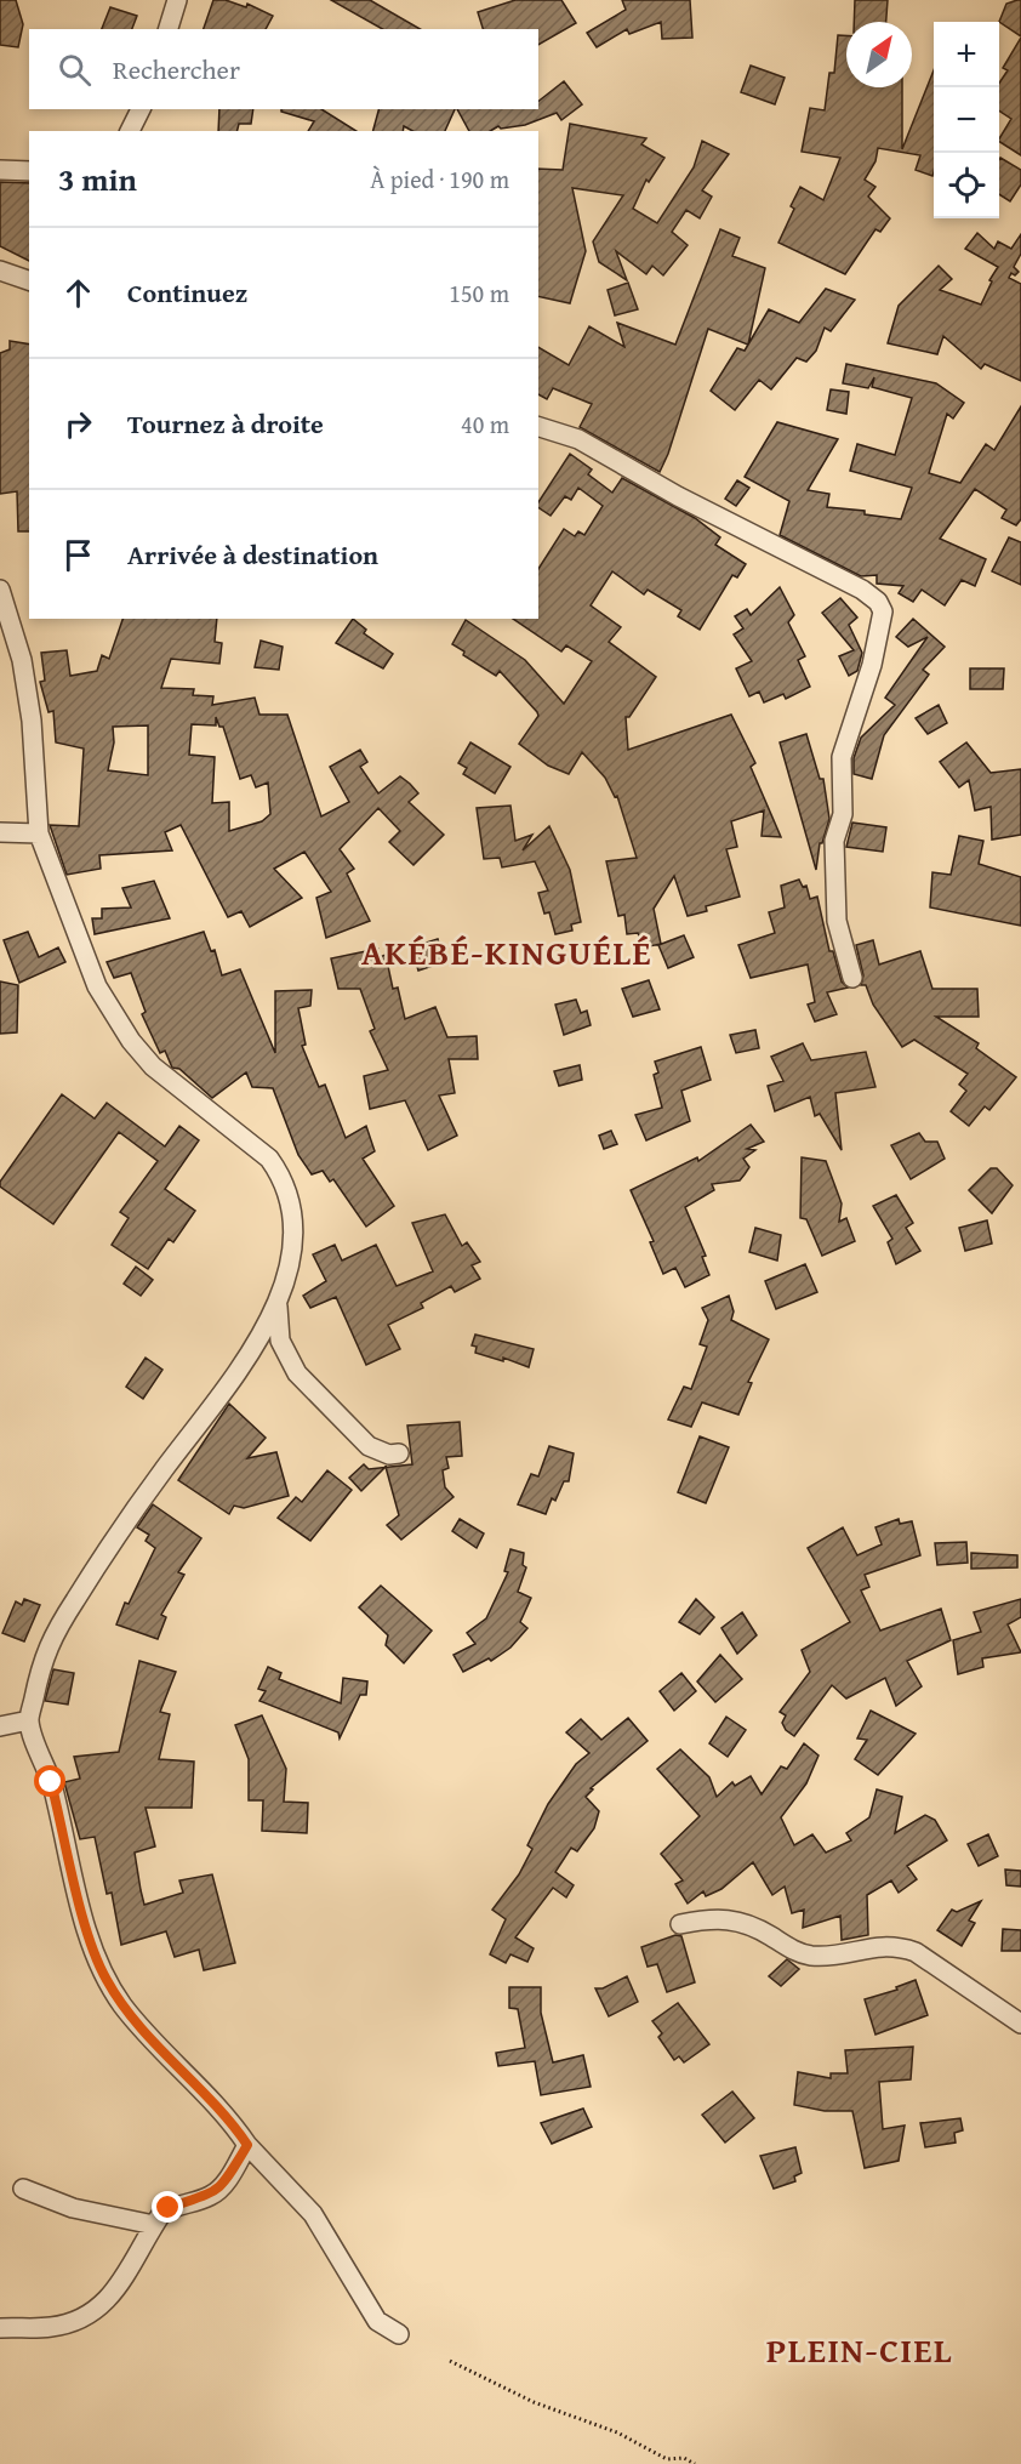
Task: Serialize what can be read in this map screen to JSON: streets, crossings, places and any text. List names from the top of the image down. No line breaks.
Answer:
{"districts":["AKÉBÉ-KINGUÉLÉ","PLEIN-CIEL"],"north":"top right","page":{"map_buttons":["+","−"],"search":"Rechercher","heading":["3 min","À pied · 190 m"],"list":[["Continuez","150 m"],["Tournez à droite","40 m"],"Arrivée à destination"]}}
